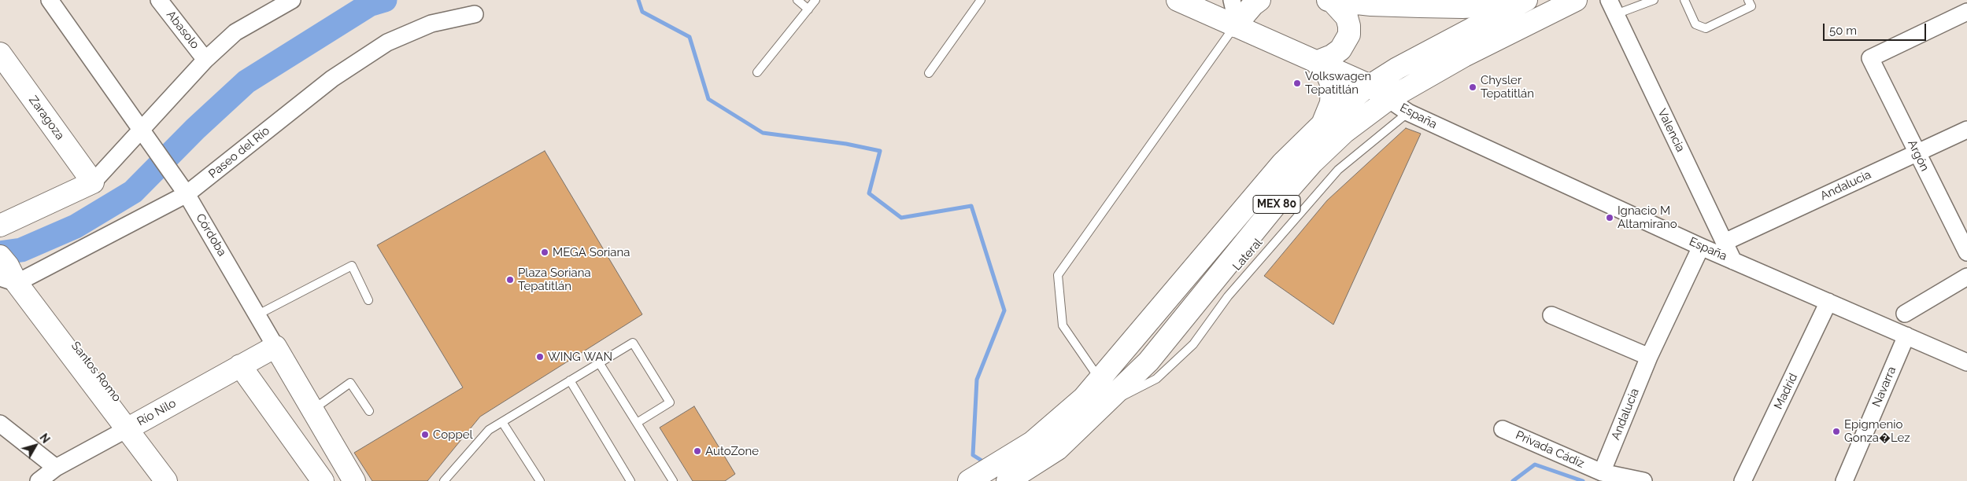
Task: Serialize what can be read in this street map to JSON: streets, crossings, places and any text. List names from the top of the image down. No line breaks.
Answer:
{"streets":{"street":["Abasolo","España","Zaragoza","Valencia","Paseo del Río","Argón","Andalucia","MEX 80","Córdoba","Santos Romo","Navarra","Madrid","Río Nilo","Privada Cádiz"],"lane":["Lateral"]},"crossings":[["España","Valencia"],["España","Andalucia"],["España","MEX 80"],["España","Lateral"],["España","Navarra"],["España","Madrid"],["Valencia","Andalucia"],["Paseo del Río","Córdoba"],["Paseo del Río","Santos Romo"],["Argón","Andalucia"],["Andalucia","Privada Cádiz"],["MEX 80","Lateral"],["Córdoba","Río Nilo"],["Santos Romo","Río Nilo"]],"places":["Volkswagen Tepatitlán","Chysler Tepatitlán","Ignacio M Altamirano","MEGA Soriana","Plaza Soriana Tepatitlán","WING WAN","Epigmenio Gonza�Lez","Coppel","AutoZone"],"scale_bar":"50 m","north":"top right"}
